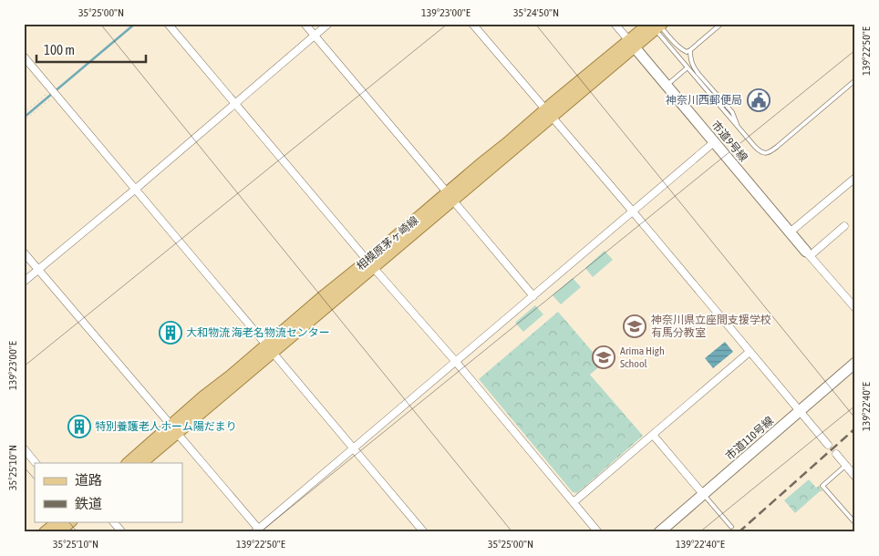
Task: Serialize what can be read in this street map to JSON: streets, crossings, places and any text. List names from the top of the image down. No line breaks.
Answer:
{"streets":{"main road":["相模原茅ヶ崎線"],"street":["市道9号線","市道110号線"]},"crossings":[["市道9号線","相模原茅ヶ崎線"]],"places":{"public building":["神奈川西郵便局"],"school or university":["神奈川県立座間支援学校 有馬分教室","Arima High School"],"building":["大和物流 海老名物流センター","特別養護老人ホーム陽だまり"]},"legend":["道路","鉄道"],"scale_bar":"100 m","coordinates":["35°25'00\"N","139°23'00\"E","35°24'50\"N","139°22'50\"E","139°22'40\"E","35°25'10\"N"]}
